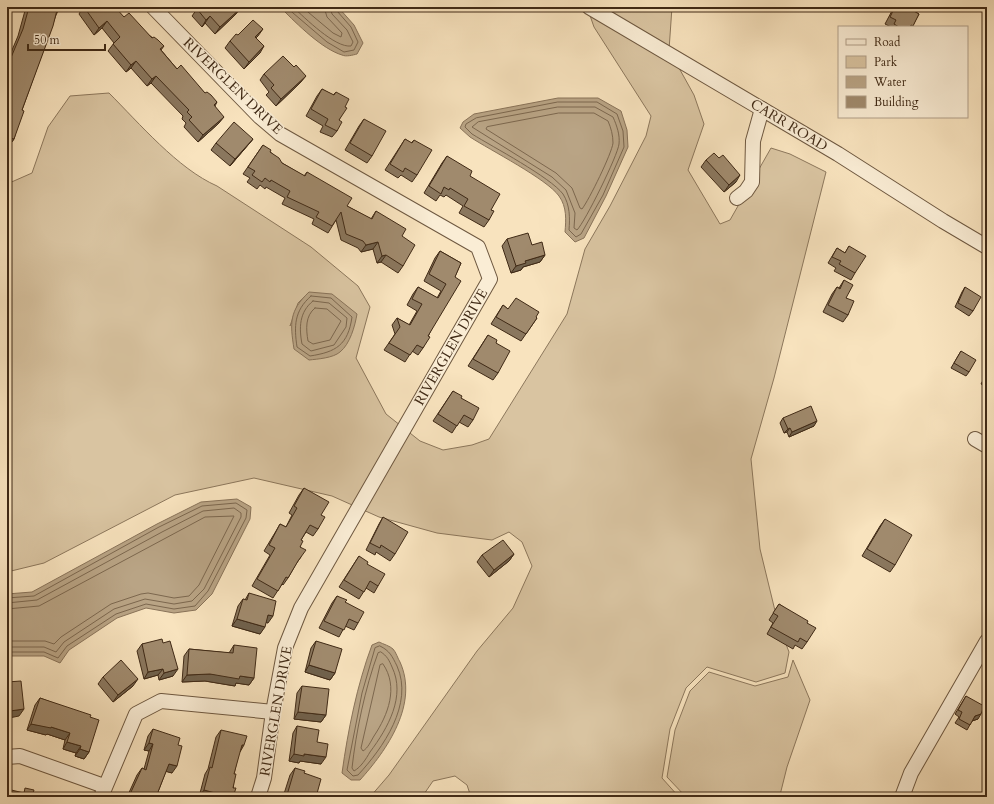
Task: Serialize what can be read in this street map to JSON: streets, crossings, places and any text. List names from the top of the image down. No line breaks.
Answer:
{"streets":{"street":["RIVERGLEN DRIVE","CARR ROAD"]},"legend":["Road","Park","Water","Building"],"scale_bar":"50 m"}
